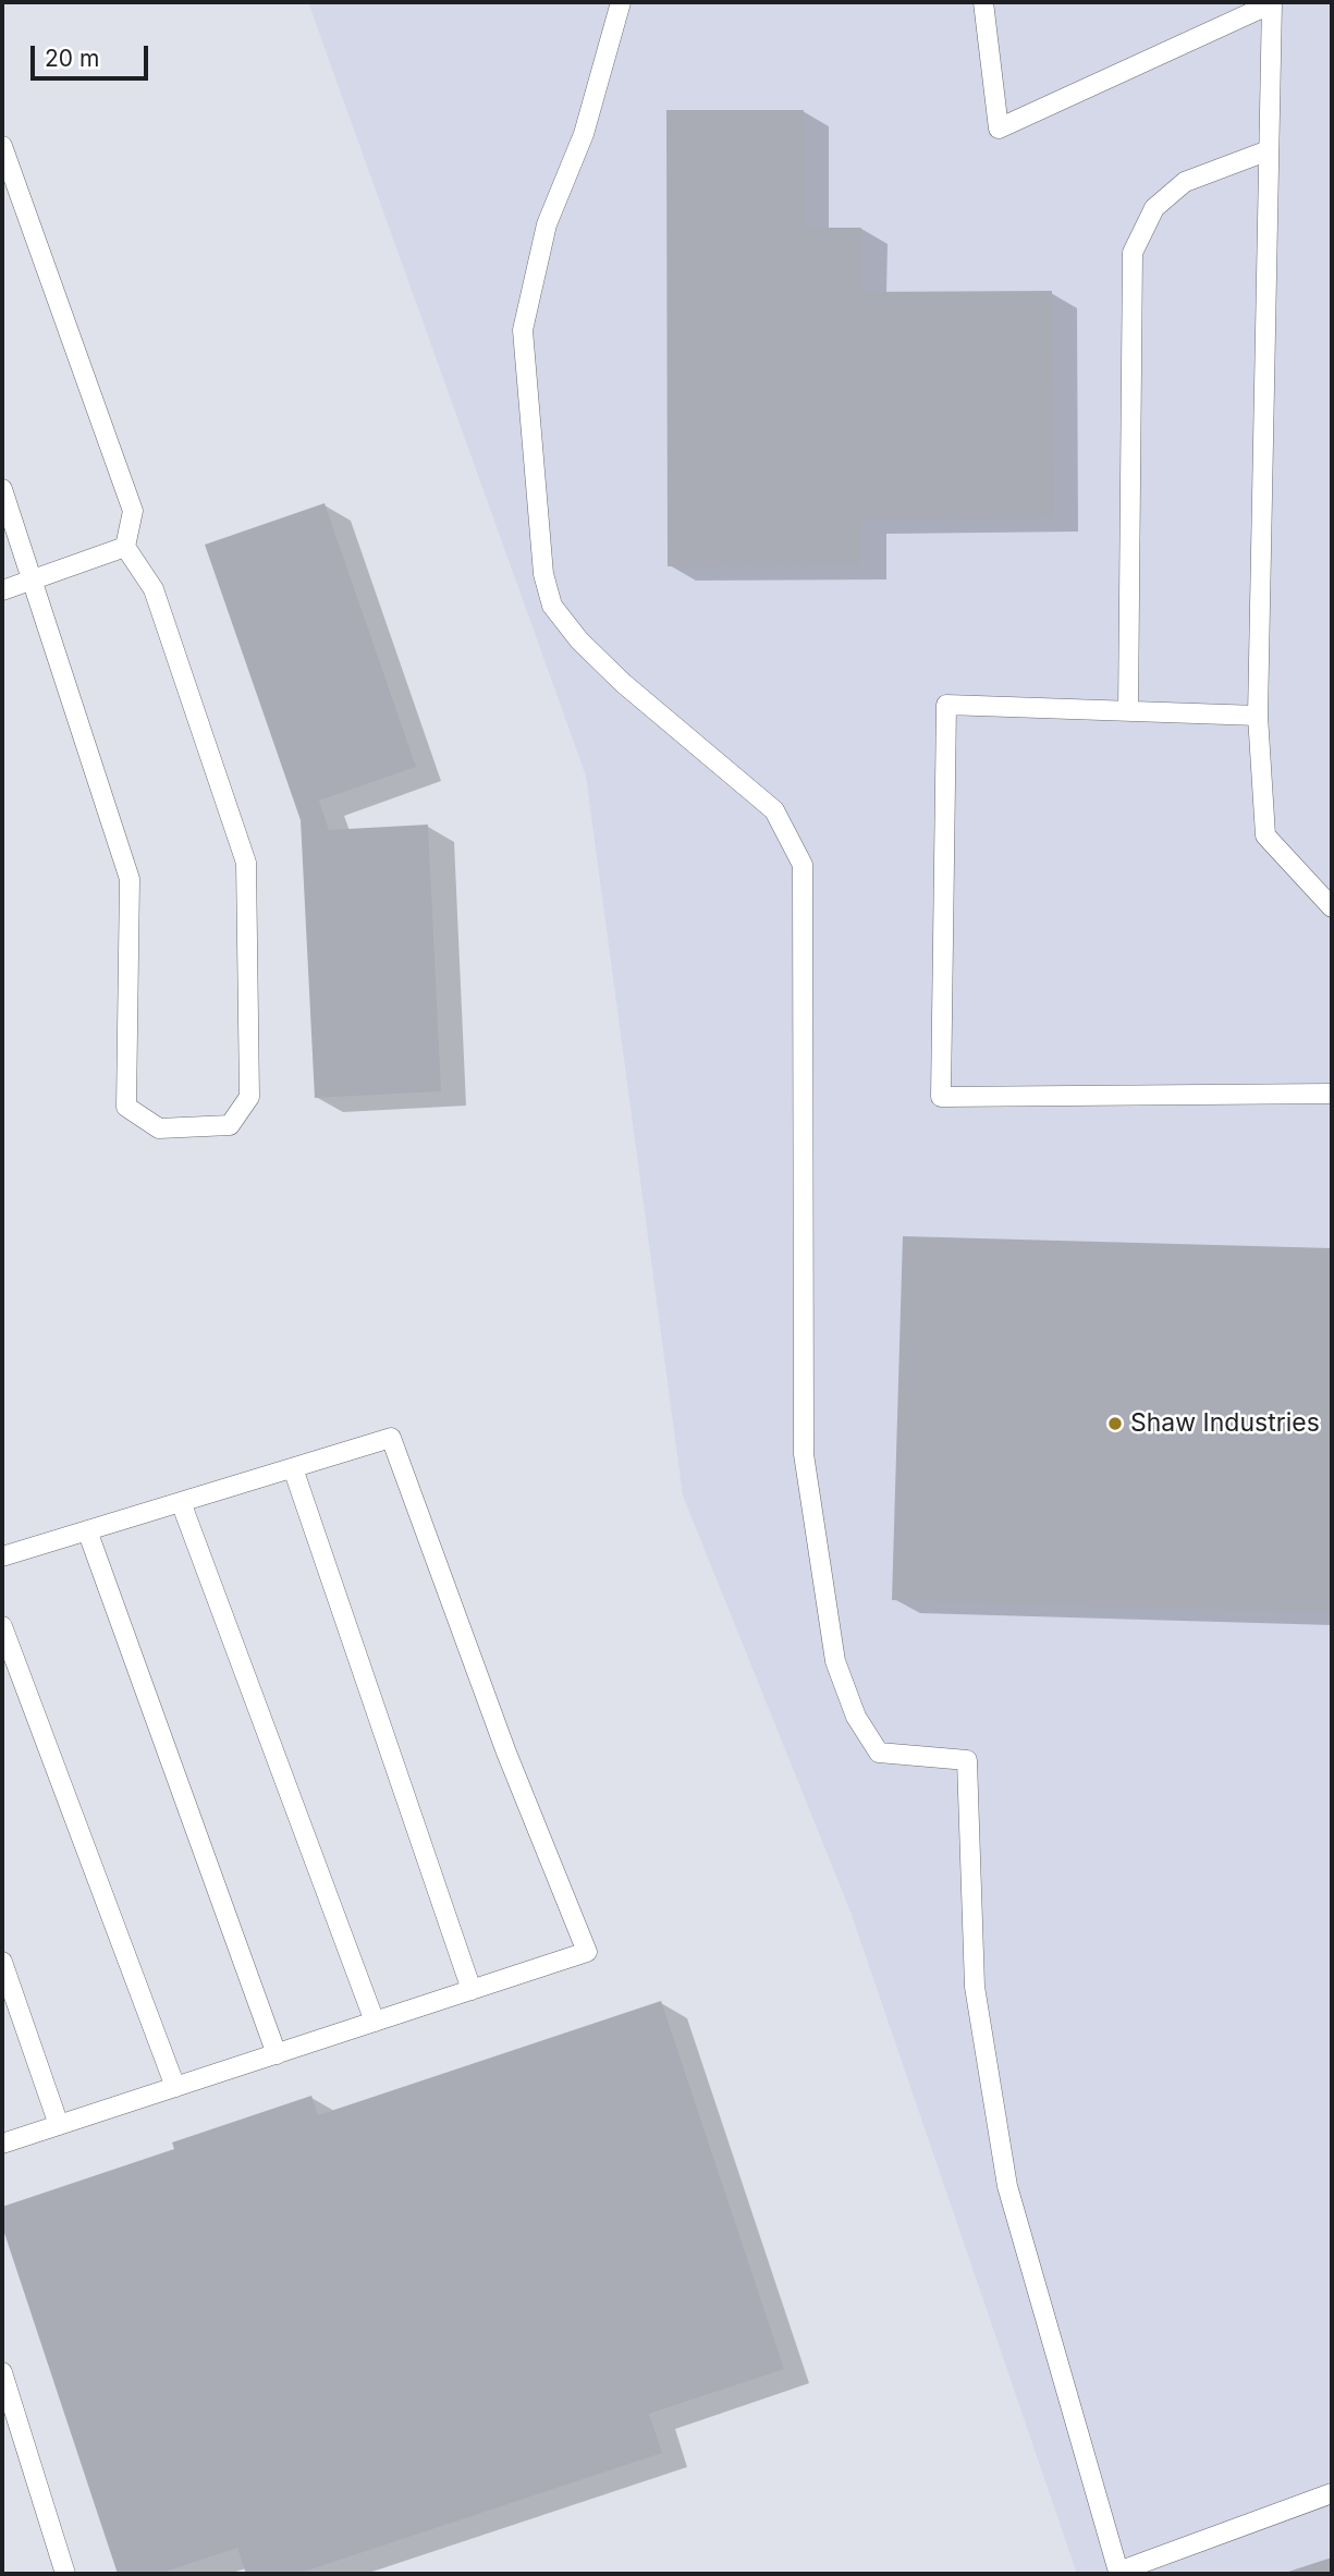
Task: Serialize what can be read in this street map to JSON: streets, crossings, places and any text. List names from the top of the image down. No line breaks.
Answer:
{"places":["Shaw Industries"],"scale_bar":"20 m"}
